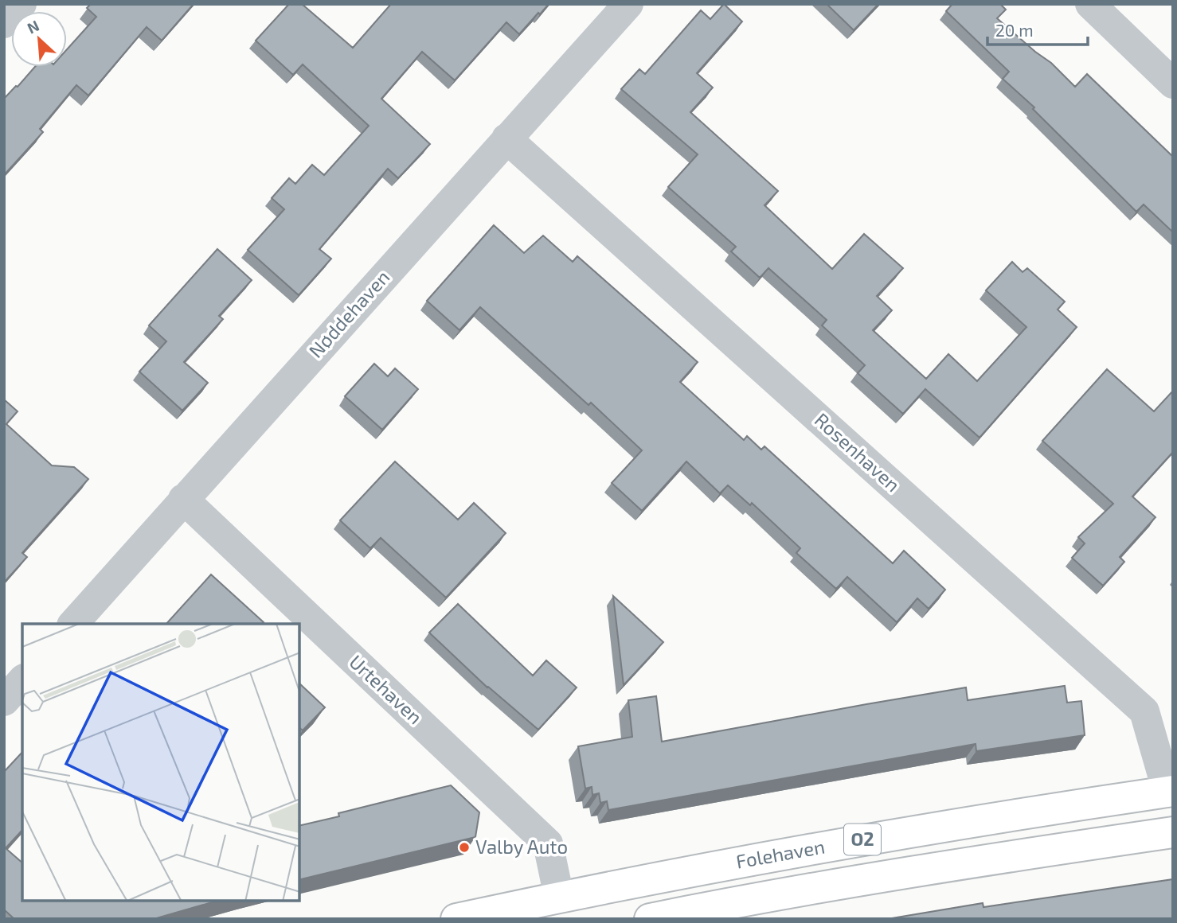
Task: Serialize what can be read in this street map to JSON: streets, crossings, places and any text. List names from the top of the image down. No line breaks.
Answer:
{"streets":{"main road":["O2","Folehaven"],"street":["Nøddehaven","Rosenhaven","Urtehaven"]},"crossings":[["Nøddehaven","Rosenhaven"],["Nøddehaven","Urtehaven"],["Rosenhaven","Folehaven"],["Urtehaven","Folehaven"]],"places":["Valby Auto"],"scale_bar":"20 m","north":"top left"}
